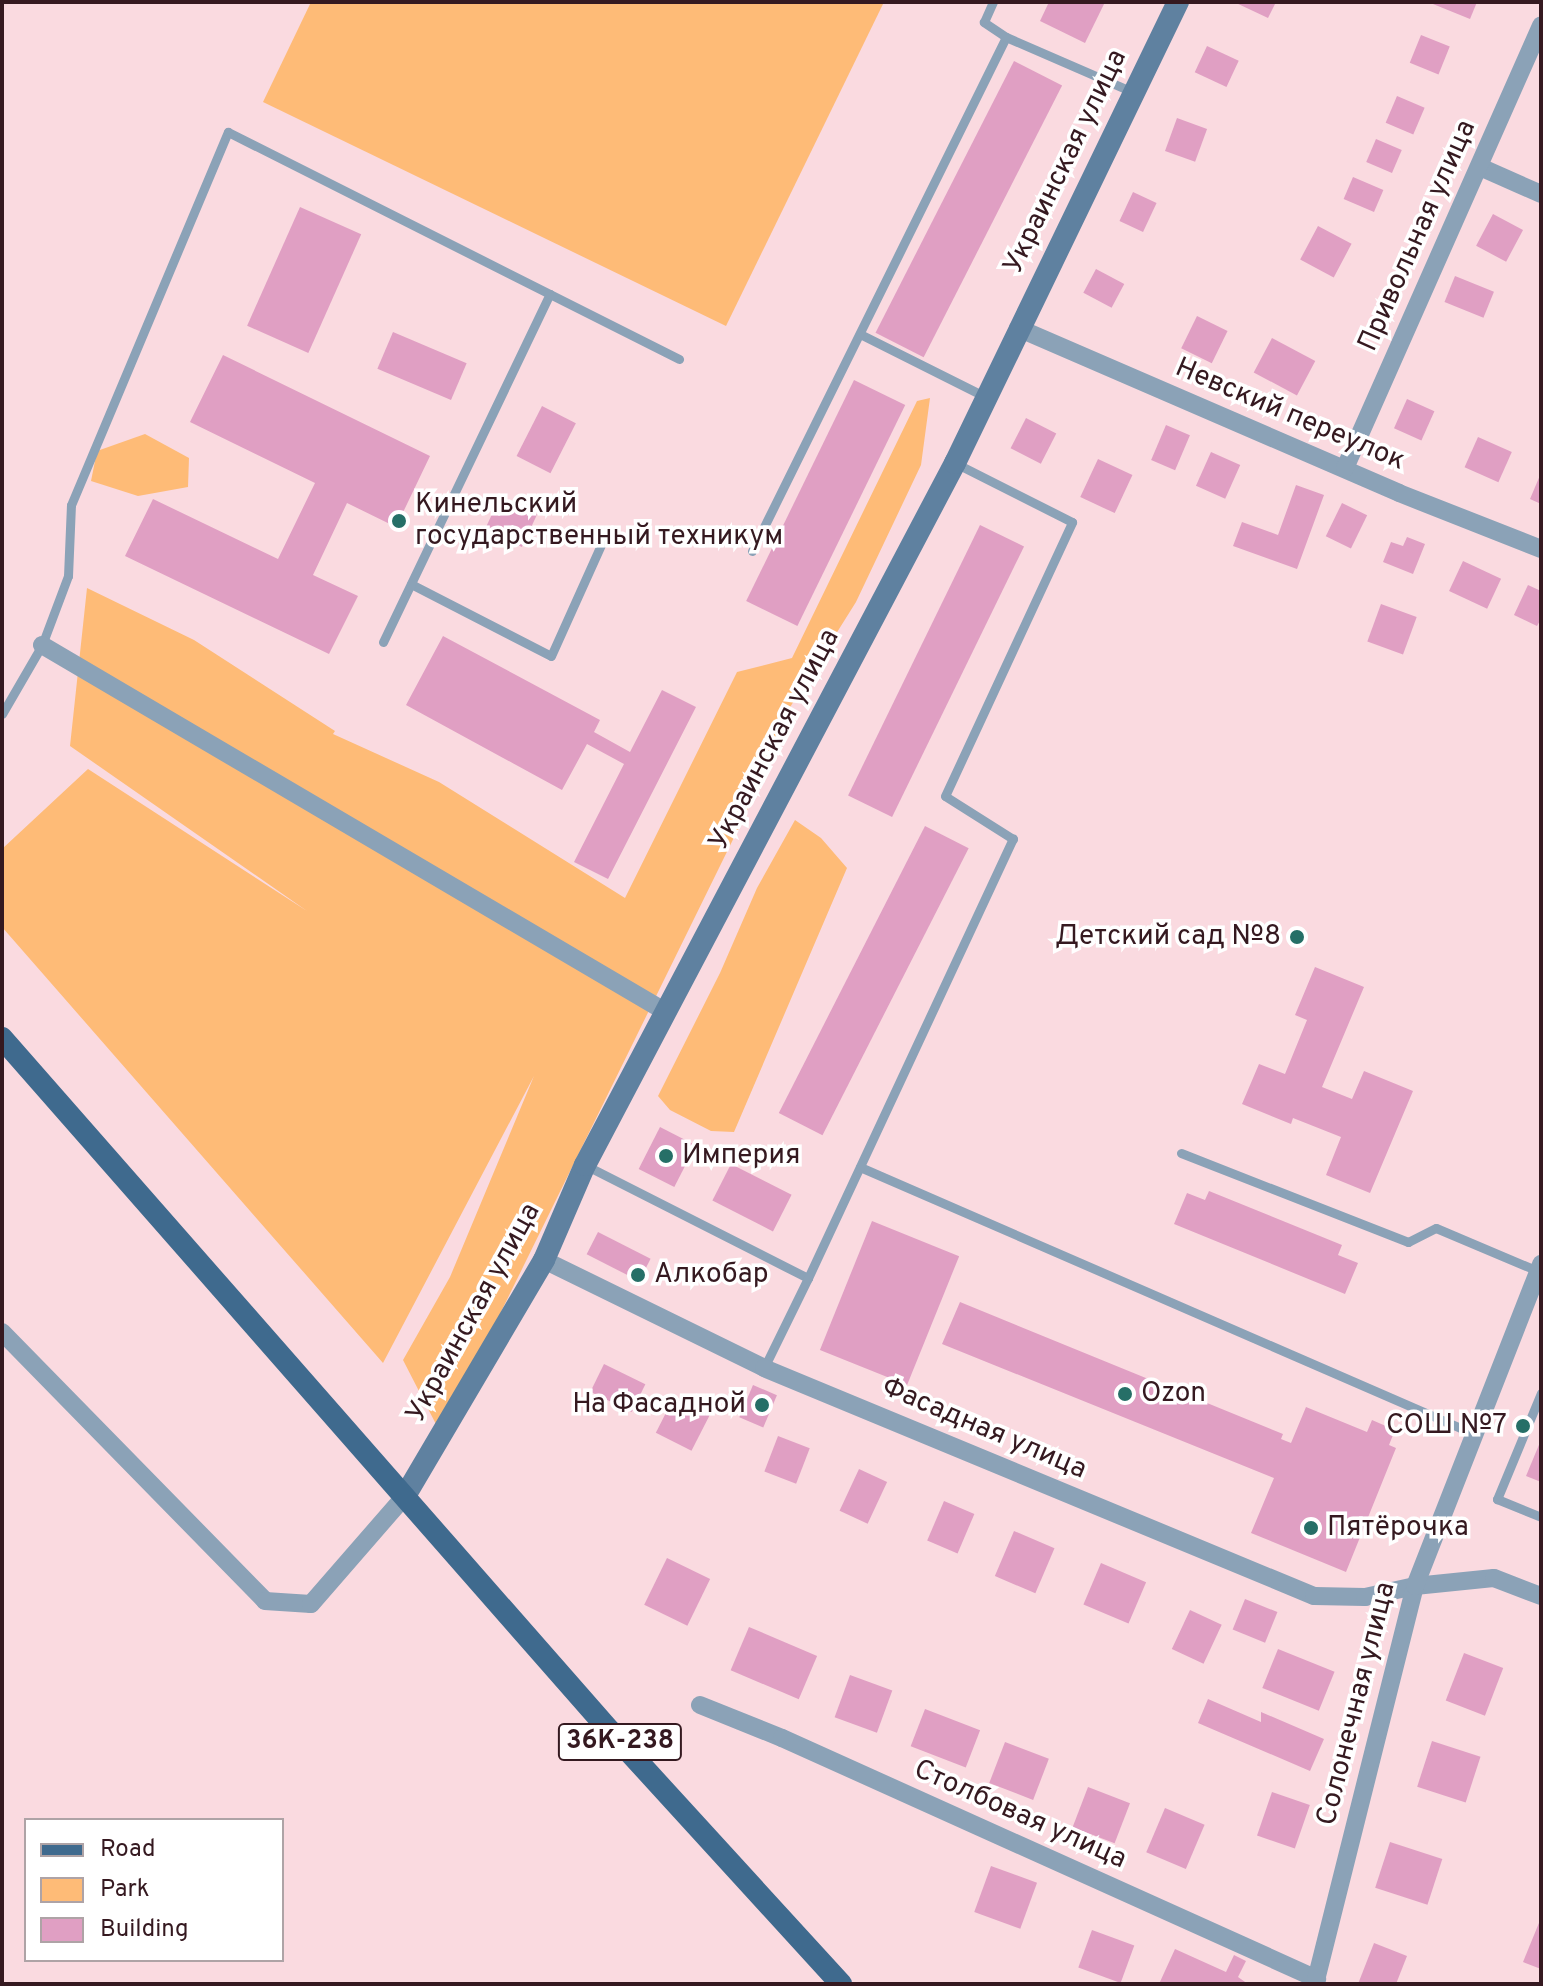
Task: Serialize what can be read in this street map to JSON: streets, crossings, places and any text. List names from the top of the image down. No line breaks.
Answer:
{"streets":{"main road":["Украинская улица","36К-238"],"street":["Привольная улица","Невский переулок","Фасадная улица","Солонечная улица","Столбовая улица"]},"crossings":[["Украинская улица","Невский переулок"],["Украинская улица","Фасадная улица"],["Украинская улица","36К-238"],["Привольная улица","Невский переулок"],["Фасадная улица","Солонечная улица"],["Солонечная улица","Столбовая улица"]],"places":["Кинельский государственный техникум","Детский сад №8","Империя","Алкобар","Ozon","На Фасадной","СОШ №7","Пятёрочка"],"legend":["Road","Park","Building"]}
